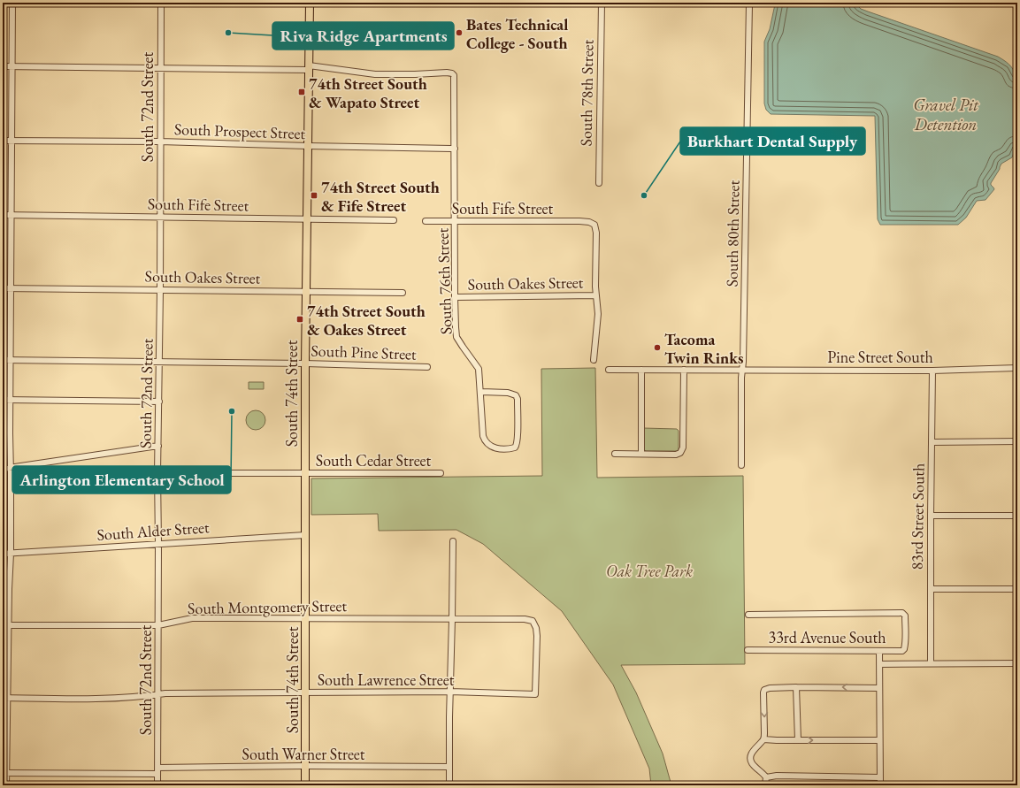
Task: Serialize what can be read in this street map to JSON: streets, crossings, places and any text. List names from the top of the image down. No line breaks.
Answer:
{"streets":{"main road":["South 74th Street"],"street":["South 78th Street","South 72nd Street","South Prospect Street","South Fife Street","South 80th Street","South Oakes Street","South 76th Street","South Pine Street","Pine Street South","South Cedar Street","83rd Street South","South Alder Street","South Montgomery Street","33rd Avenue South","South Lawrence Street","South Warner Street"]},"crossings":[["South 72nd Street","South Prospect Street"],["South 72nd Street","South Fife Street"],["South 72nd Street","South Oakes Street"],["South 72nd Street","South Pine Street"],["South 72nd Street","South Cedar Street"],["South 72nd Street","South Alder Street"],["South 72nd Street","South Montgomery Street"],["South 72nd Street","South Lawrence Street"],["South 72nd Street","South Warner Street"],["South Prospect Street","South 76th Street"],["South Prospect Street","South 74th Street"],["South Fife Street","South Oakes Street"],["South Fife Street","South 76th Street"],["South Fife Street","South 74th Street"],["South 80th Street","Pine Street South"],["South Oakes Street","South 76th Street"],["South Oakes Street","South 74th Street"],["South 76th Street","South 74th Street"],["South Pine Street","South 74th Street"],["Pine Street South","83rd Street South"],["South 74th Street","South Cedar Street"],["South 74th Street","South Alder Street"],["South 74th Street","South Montgomery Street"],["South 74th Street","South Lawrence Street"],["South 74th Street","South Warner Street"],["83rd Street South","33rd Avenue South"],["South Montgomery Street","South Lawrence Street"]],"water":["Gravel Pit Detention"],"parks":["Oak Tree Park"],"places":{"other":["Riva Ridge Apartments","Bates Technical College - South","Burkhart Dental Supply","Tacoma Twin Rinks","Arlington Elementary School"],"transit":["74th Street South & Wapato Street","74th Street South & Fife Street","74th Street South & Oakes Street"]}}
